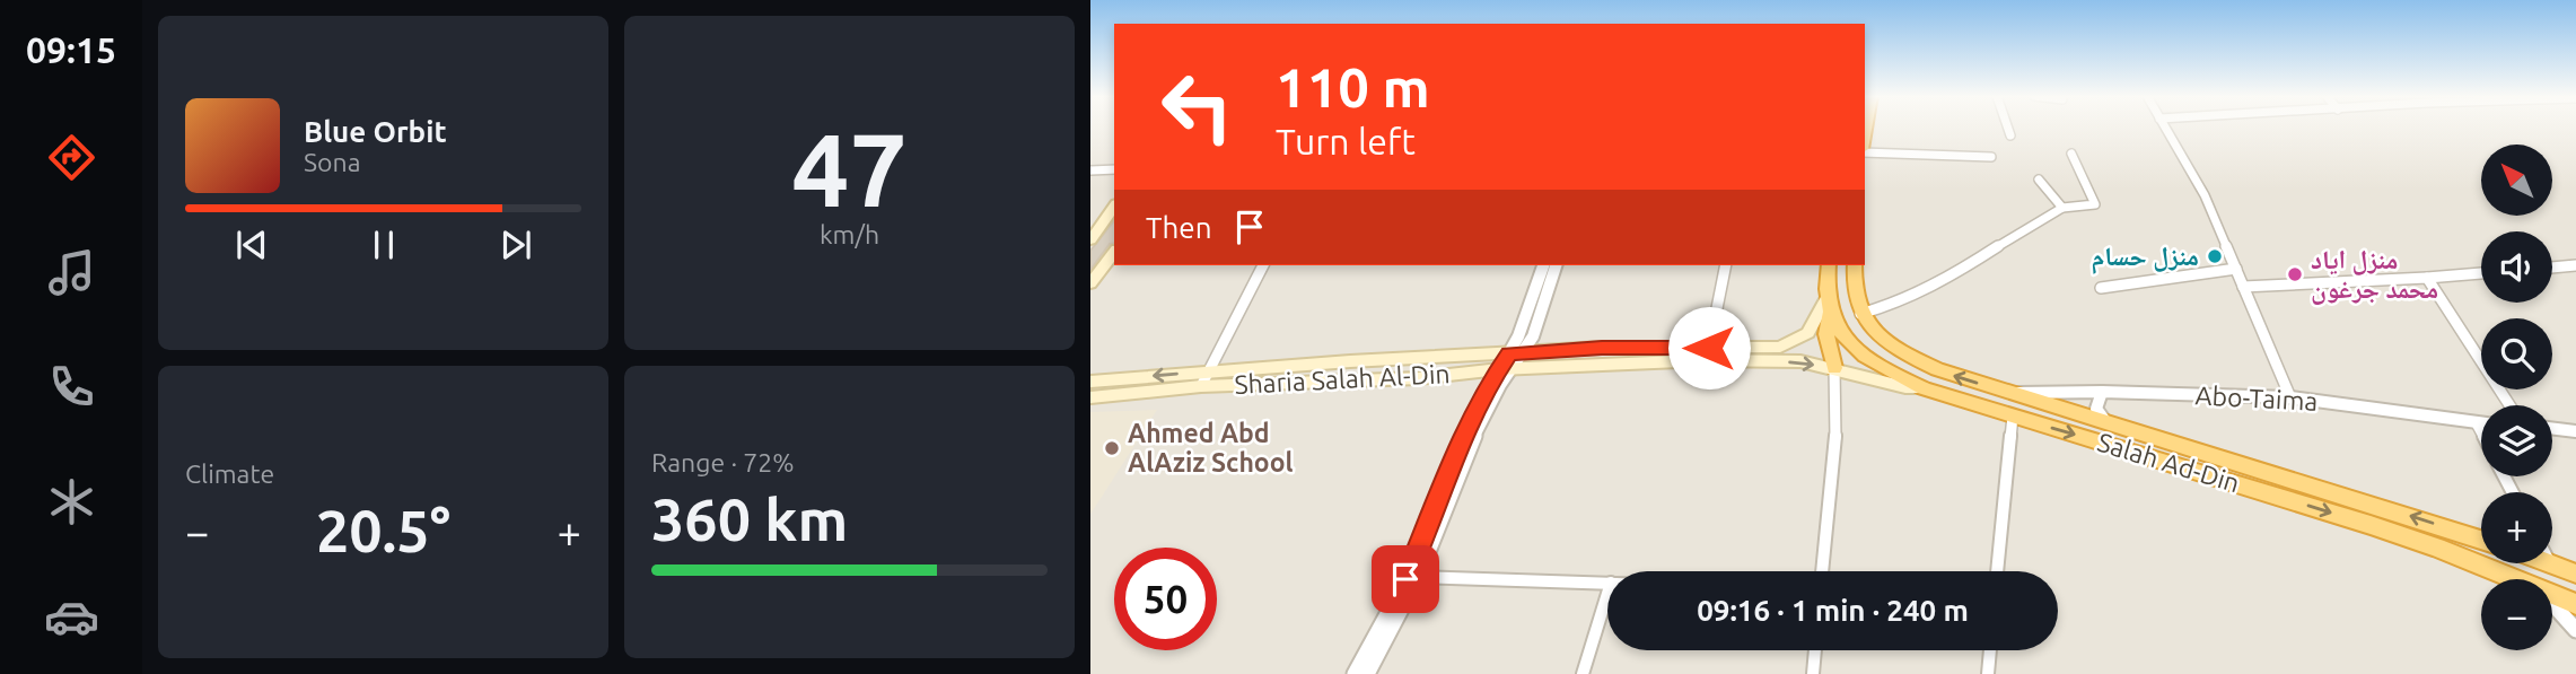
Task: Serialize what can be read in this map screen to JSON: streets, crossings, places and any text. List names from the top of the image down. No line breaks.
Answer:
{"streets":{"highway":["Salah Ad-Din"],"main road":["Sharia Salah Al-Din"],"street":["Abo-Taima"]},"crossings":[["Sharia Salah Al-Din","Salah Ad-Din"],["Abo-Taima","Salah Ad-Din"]],"places":["منزل حسام","منزل اياد محمد جرغون","Ahmed Abd AlAziz School"],"north":"top left","page":{"tabs":"09:15","tile":[["47","km/h"],"Climate",["Range · 72%","360 km"]],"turn":["110 m","Turn left"],"song":["Blue Orbit","Sona"],"map_buttons":["+","−"],"then":"Then","heat":["−","20.5°","+"],"limit":"50","trip":"09:16 · 1 min · 240 m"}}
